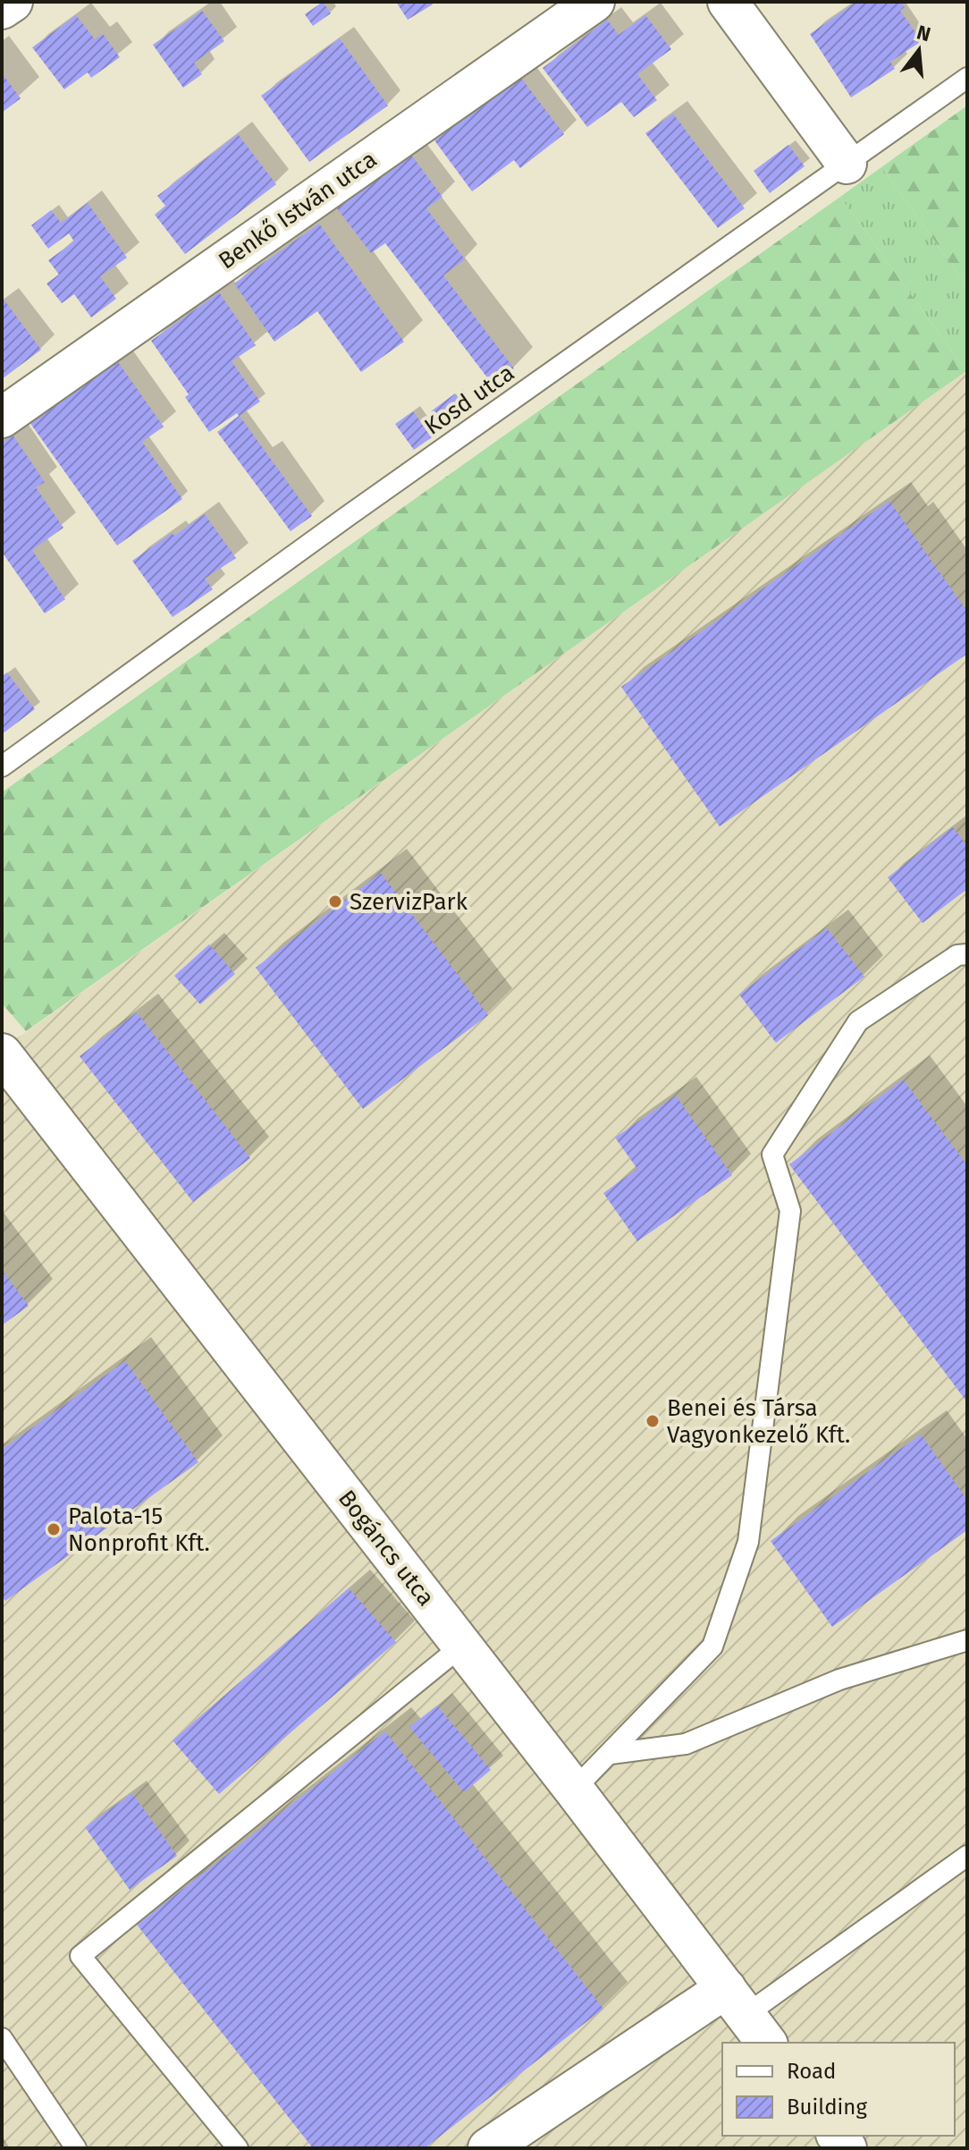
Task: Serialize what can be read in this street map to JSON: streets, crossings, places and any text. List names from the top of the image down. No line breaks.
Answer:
{"streets":{"street":["Benkő István utca","Bogáncs utca"],"lane":["Kosd utca"]},"places":["SzervizPark","Benei és Társa Vagyonkezelő Kft.","Palota-15 Nonprofit Kft."],"legend":["Road","Building"],"north":"top"}
